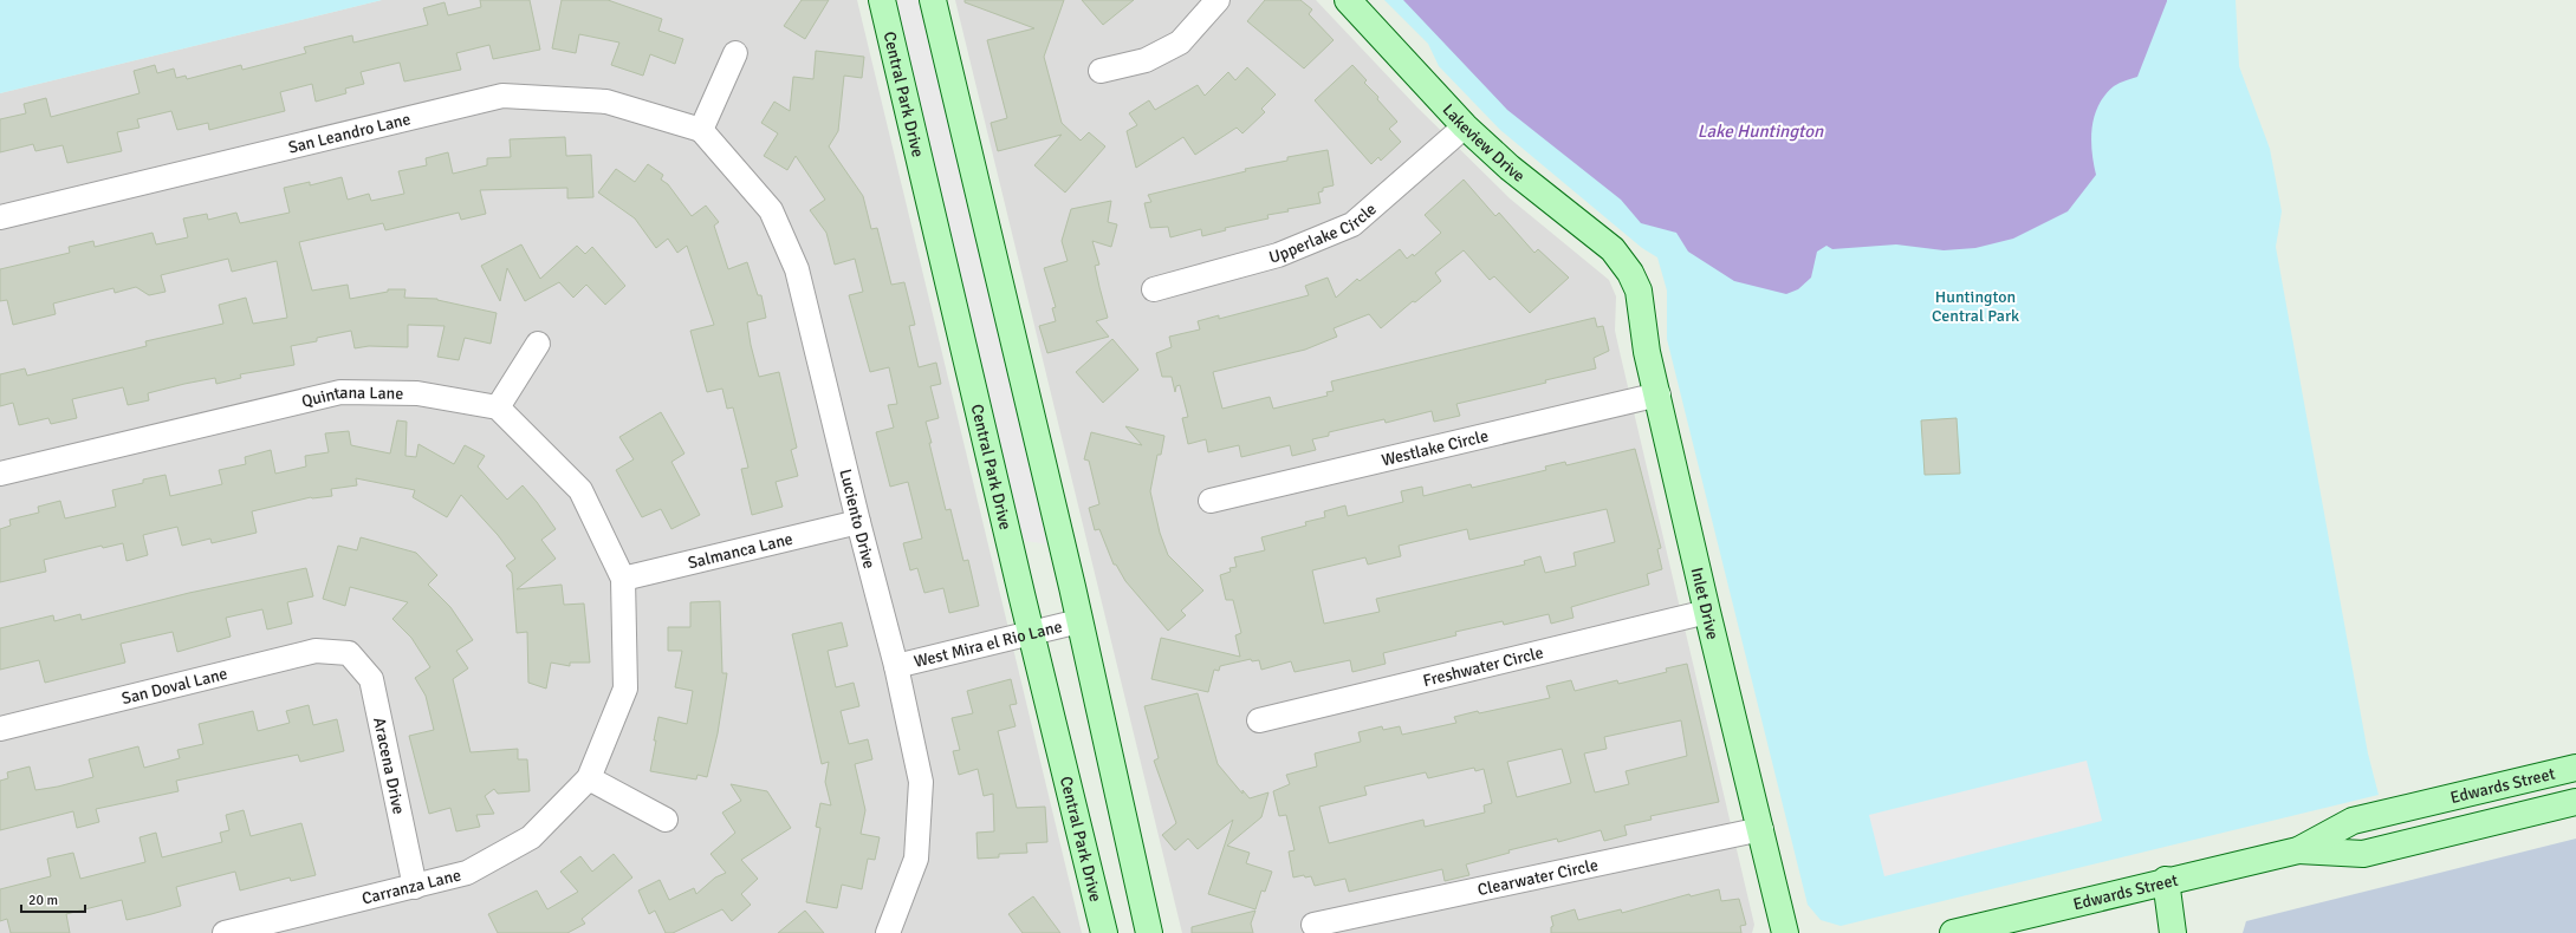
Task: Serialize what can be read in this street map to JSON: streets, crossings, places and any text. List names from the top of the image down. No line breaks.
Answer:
{"streets":{"street":["Central Park Drive","San Leandro Lane","Lakeview Drive","Upperlake Circle","Quintana Lane","Westlake Circle","Luciento Drive","Salmanca Lane","Inlet Drive","West Mira el Rio Lane","Freshwater Circle","San Doval Lane","Aracena Drive","Edwards Street","Clearwater Circle","Carranza Lane"]},"crossings":[["Central Park Drive","West Mira el Rio Lane"],["San Leandro Lane","Luciento Drive"],["Lakeview Drive","Upperlake Circle"],["Lakeview Drive","Inlet Drive"],["Westlake Circle","Inlet Drive"],["Luciento Drive","Salmanca Lane"],["Luciento Drive","West Mira el Rio Lane"],["Salmanca Lane","Carranza Lane"],["Inlet Drive","Freshwater Circle"],["Inlet Drive","Clearwater Circle"],["San Doval Lane","Aracena Drive"],["Aracena Drive","Carranza Lane"]],"water":["Lake Huntington"],"parks":["Huntington Central Park"],"scale_bar":"20 m"}
